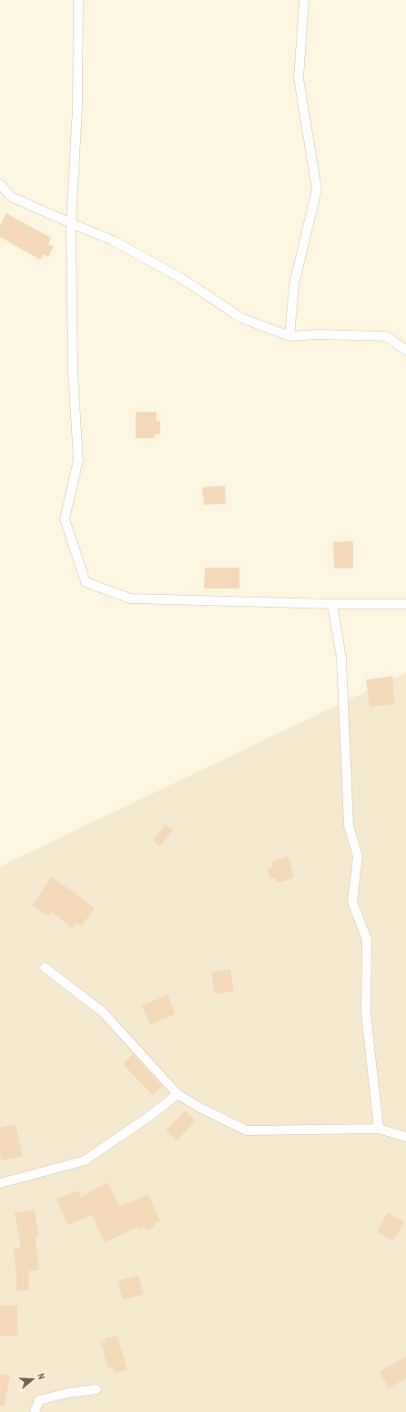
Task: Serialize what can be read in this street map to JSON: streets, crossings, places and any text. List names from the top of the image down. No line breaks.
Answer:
{"north":"right"}
